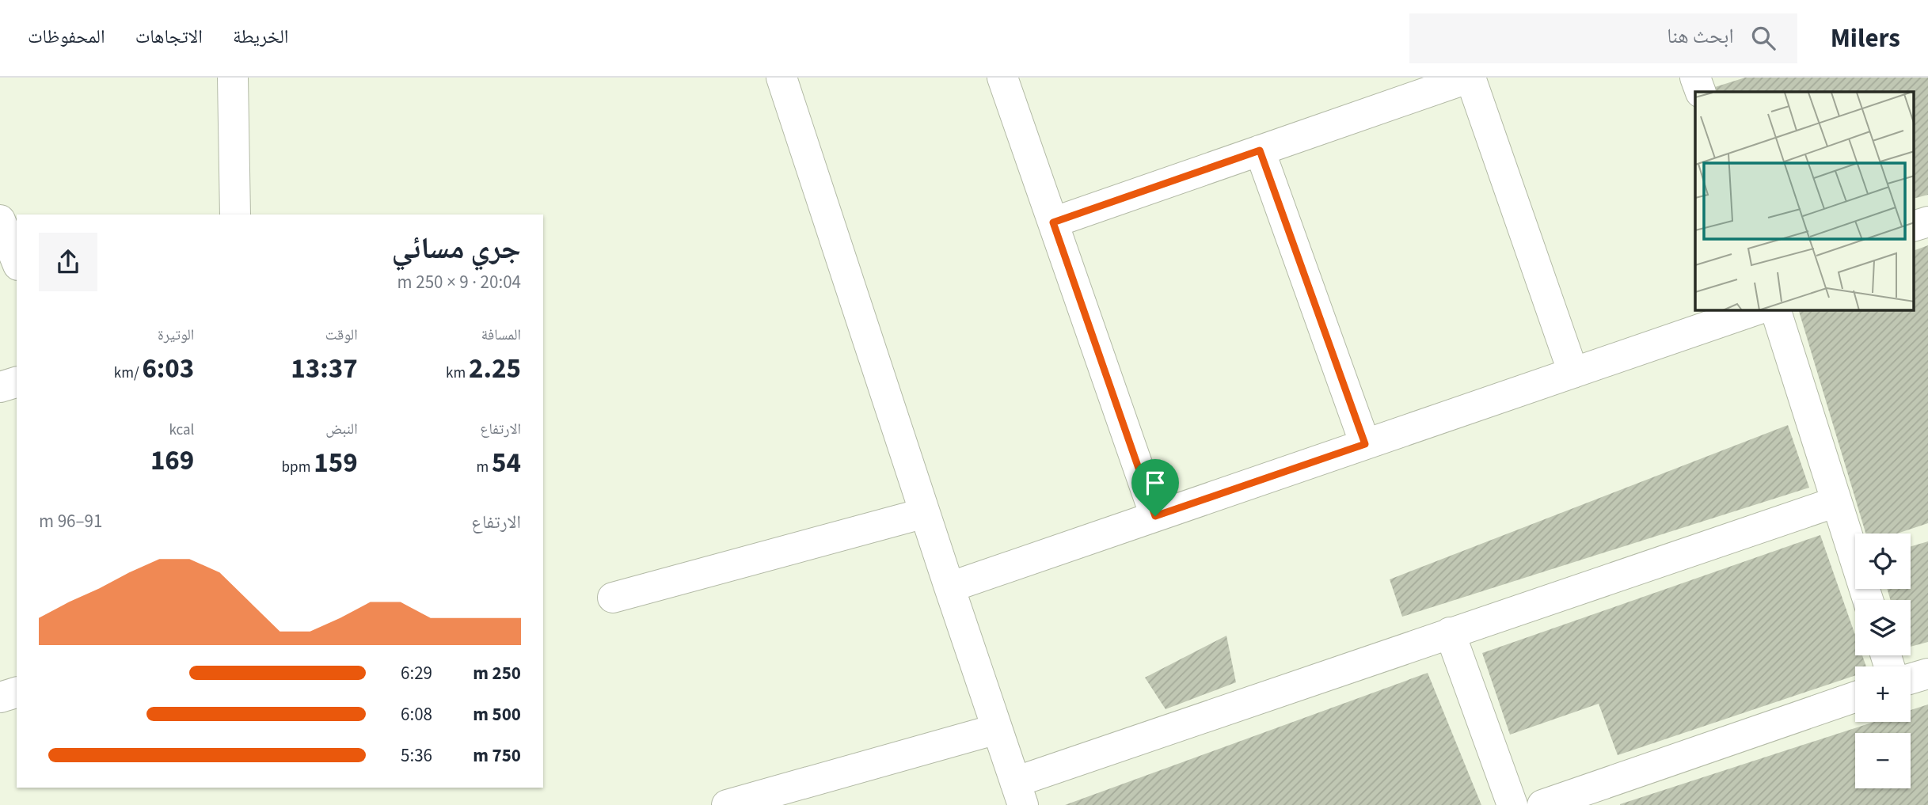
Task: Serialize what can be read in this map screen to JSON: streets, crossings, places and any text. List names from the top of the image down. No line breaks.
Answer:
{"page":{"header":"Milers","search":"ابحث هنا","nav":["الخريطة","الاتجاهات","المحفوظات"],"heading":["جري مسائي","20:04 · 9 × 250 m"],"stats":[["المسافة","2.25 km"],["الوقت","13:37"],["الوتيرة","6:03 /km"],["الارتفاع","54 m"],["النبض","159 bpm"],["kcal","169"]],"chart":["الارتفاع","91–96 m"],"map_buttons":["+","−"],"list":[{"name":"250 m","note":"6:29"},{"name":"500 m","note":"6:08"},{"name":"750 m","note":"5:36"}]}}
